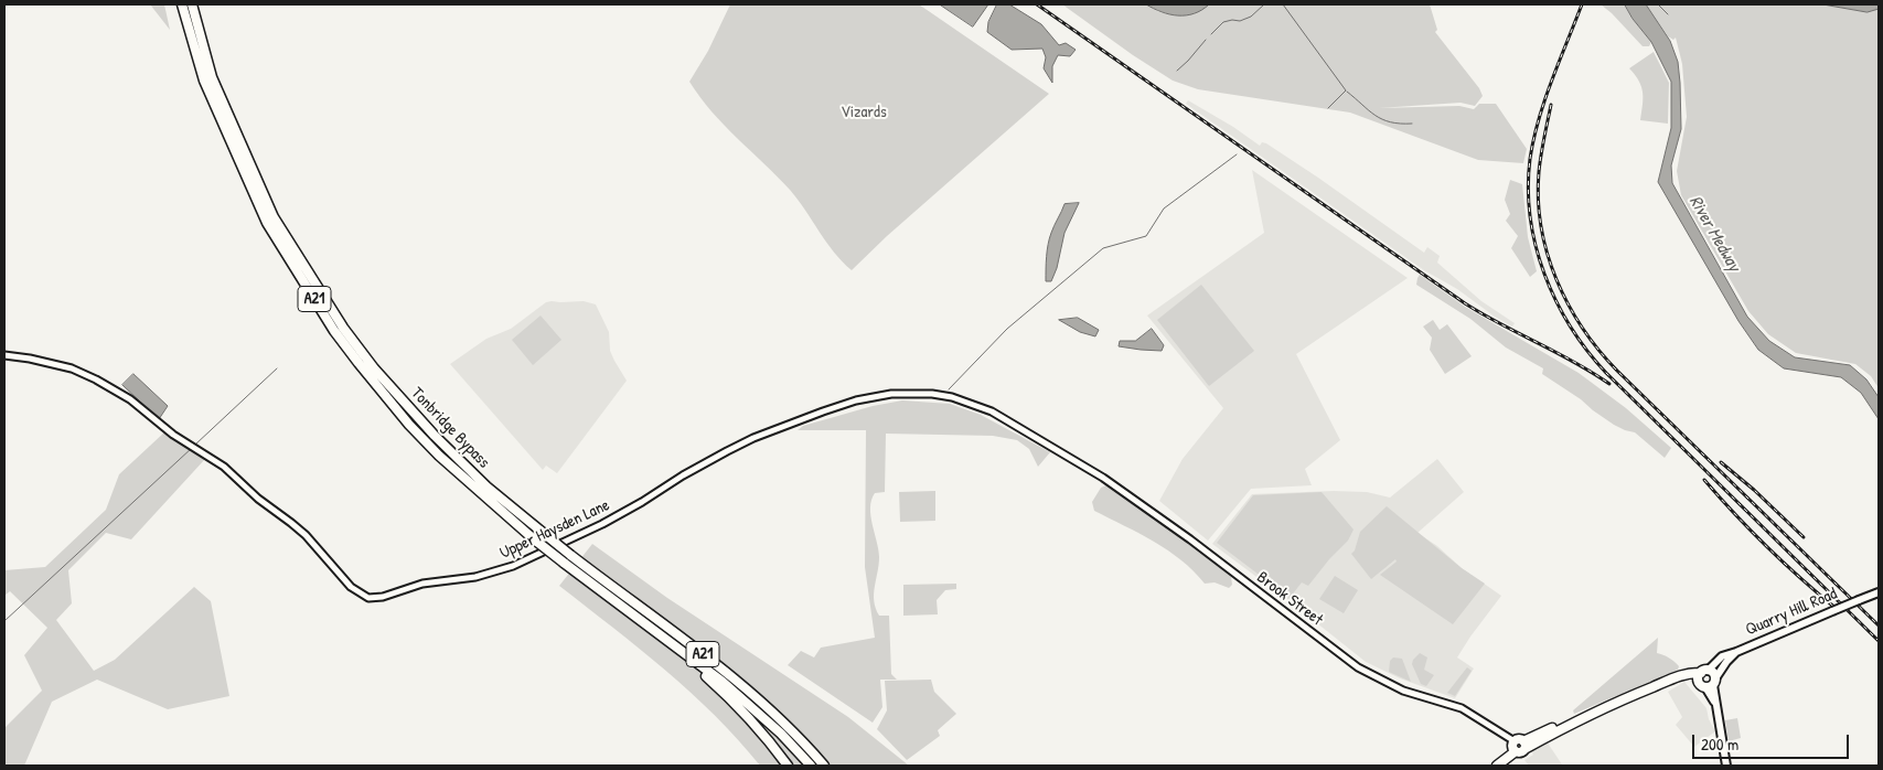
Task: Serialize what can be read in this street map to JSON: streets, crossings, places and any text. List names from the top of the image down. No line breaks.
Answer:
{"streets":{"highway":["A21","Tonbridge Bypass","Quarry Hill Road"],"street":["Upper Haysden Lane","Brook Street"]},"crossings":[["Upper Haysden Lane","Brook Street"],["Brook Street","Quarry Hill Road"]],"water":["River Medway"],"parks":["Vizards"],"scale_bar":"200 m"}
